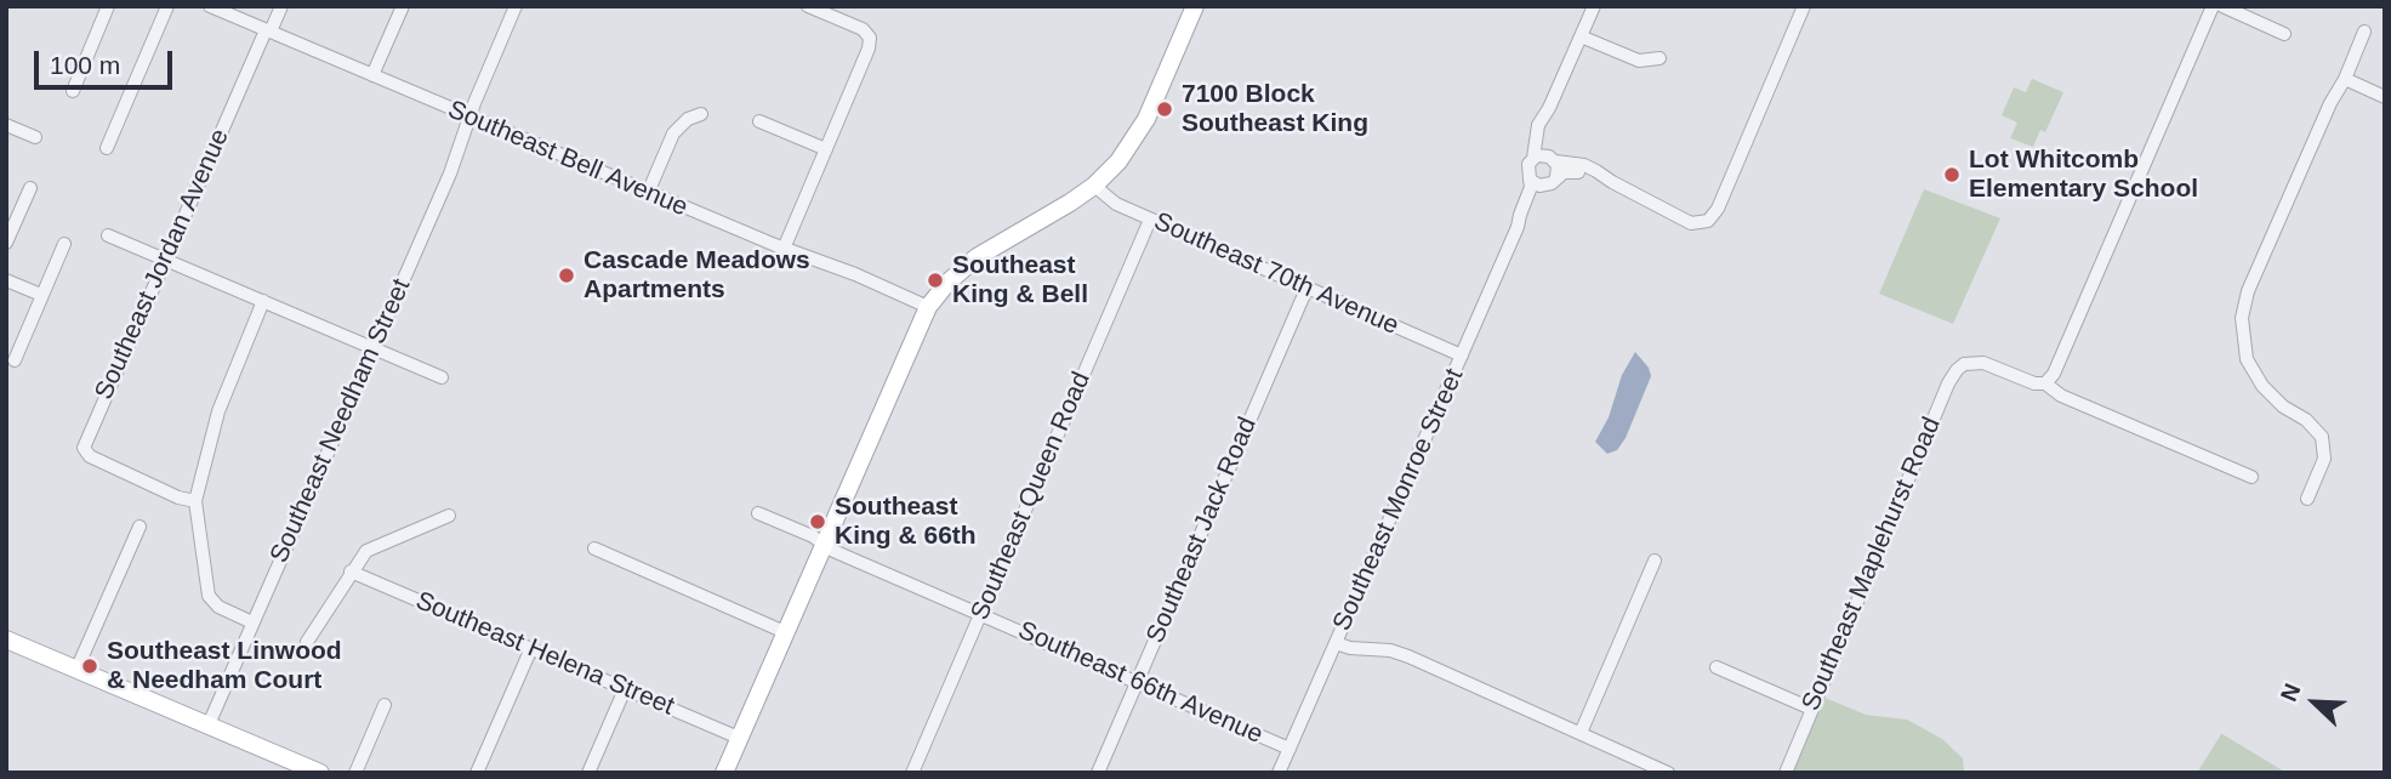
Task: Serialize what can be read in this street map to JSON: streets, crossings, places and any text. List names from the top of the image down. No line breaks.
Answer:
{"streets":{"street":["Southeast Bell Avenue","Southeast Jordan Avenue","Southeast 70th Avenue","Southeast Needham Street","Southeast Queen Road","Southeast Monroe Street","Southeast Jack Road","Southeast Maplehurst Road","Southeast Helena Street","Southeast 66th Avenue"]},"crossings":[["Southeast Bell Avenue","Southeast Jordan Avenue"],["Southeast Bell Avenue","Southeast Needham Street"],["Southeast 70th Avenue","Southeast Queen Road"],["Southeast 70th Avenue","Southeast Monroe Street"],["Southeast 70th Avenue","Southeast Jack Road"],["Southeast Queen Road","Southeast 66th Avenue"],["Southeast Monroe Street","Southeast 66th Avenue"],["Southeast Jack Road","Southeast 66th Avenue"]],"places":["7100 Block Southeast King","Lot Whitcomb Elementary School","Cascade Meadows Apartments","Southeast King & Bell","Southeast King & 66th","Southeast Linwood & Needham Court"],"scale_bar":"100 m","north":"top left"}
